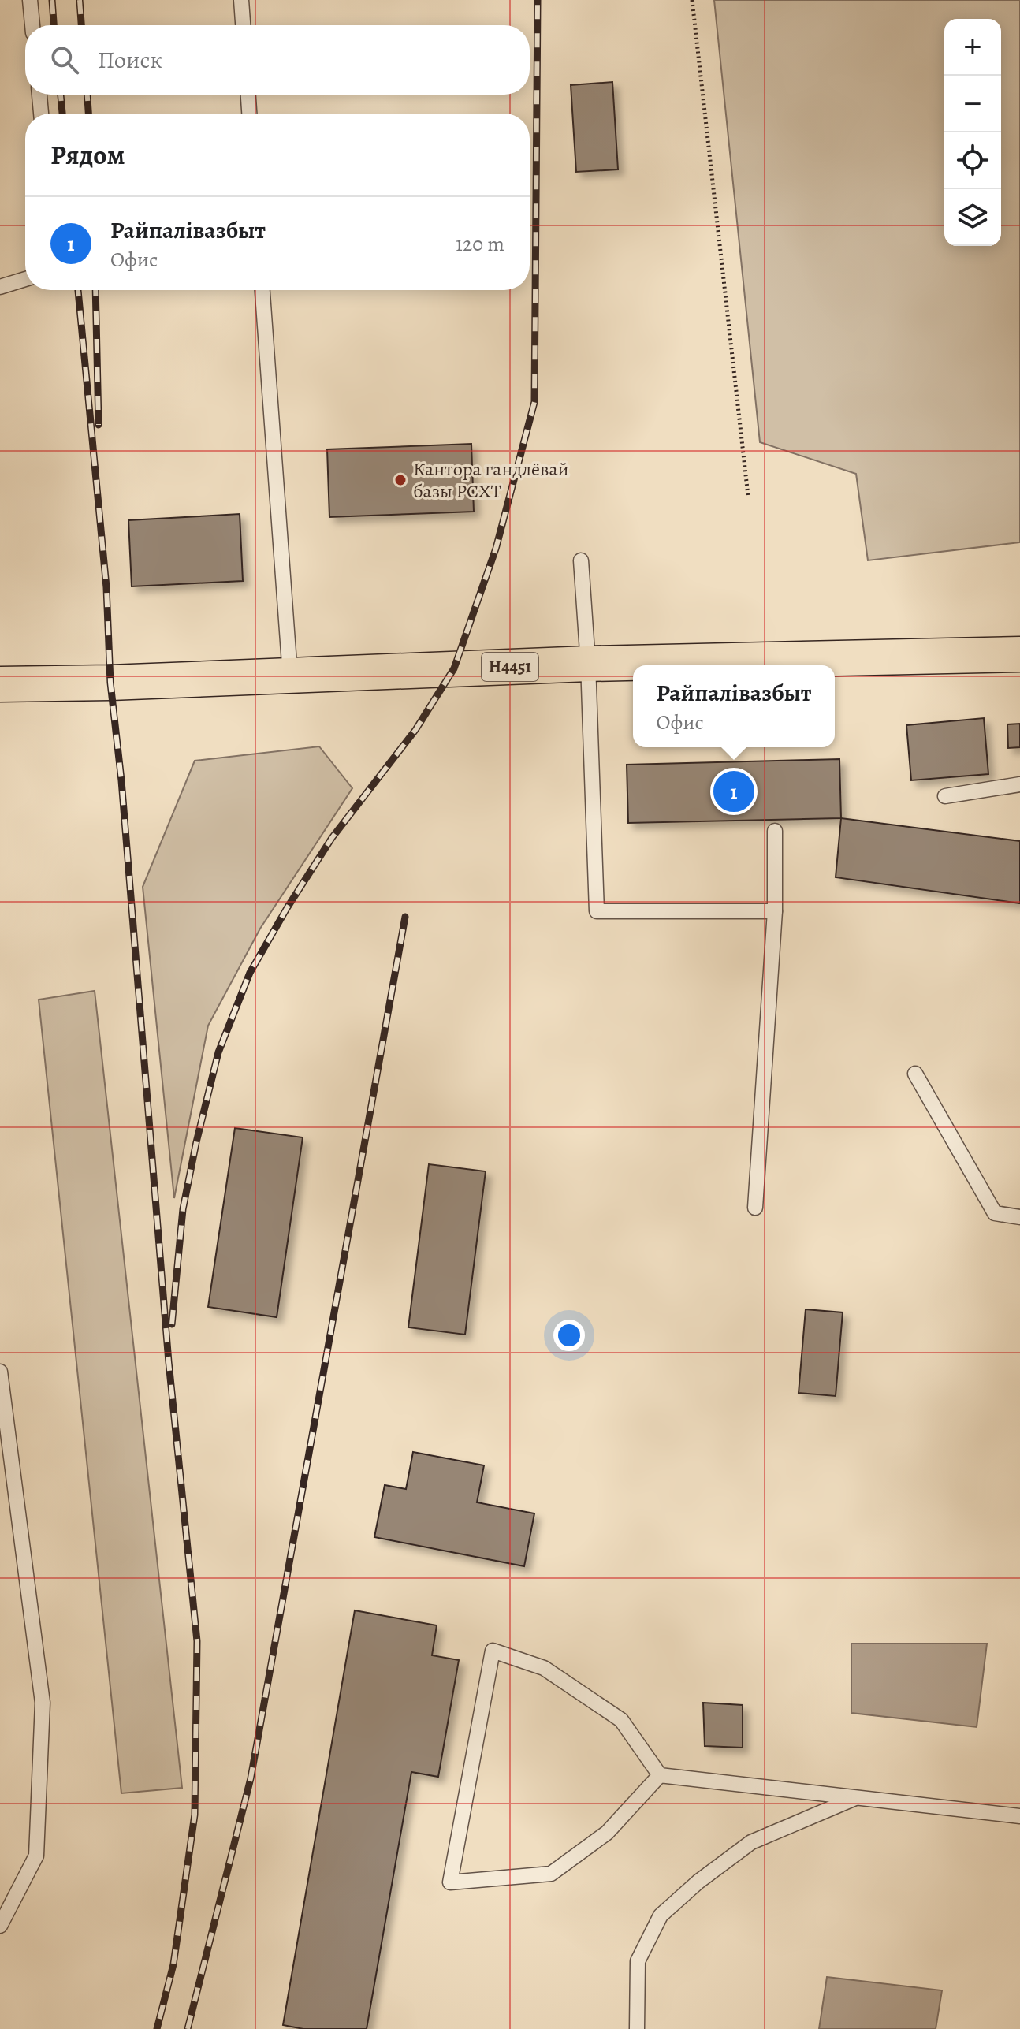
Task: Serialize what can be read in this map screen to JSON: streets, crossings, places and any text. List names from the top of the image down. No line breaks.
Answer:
{"streets":{"main road":["Н4451"]},"places":["Кантора гандлёвай базы РСХТ"],"page":{"map_buttons":["+","−"],"search":"Поиск","heading":"Рядом","list":[{"mark":"1","name":"Райпалівазбыт","note":"Офис","value":"120 m"}],"popup":["Райпалівазбыт","Офис"],"pins":"1"}}
